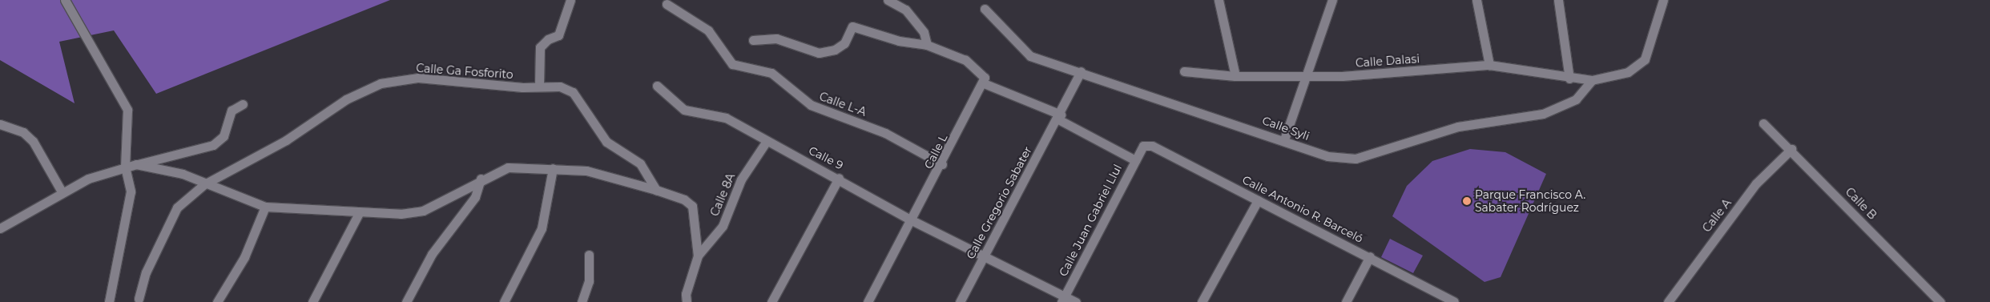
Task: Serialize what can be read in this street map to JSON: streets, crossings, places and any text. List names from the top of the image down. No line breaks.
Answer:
{"streets":{"street":["Calle Dalasi","Calle Ga Fosforito","Calle L-A","Calle Syli","Calle L","Calle 9","Calle 8A","Calle Gregorio Sabater","Calle B","Calle Antonio R. Barceló","Calle A","Calle Juan Gabriel Llul"]},"crossings":[["Calle Dalasi","Calle Syli"],["Calle L-A","Calle L"],["Calle Syli","Calle Gregorio Sabater"],["Calle L","Calle 9"],["Calle 9","Calle 8A"],["Calle 9","Calle Gregorio Sabater"],["Calle 9","Calle Juan Gabriel Llul"],["Calle B","Calle A"],["Calle Antonio R. Barceló","Calle Juan Gabriel Llul"]],"places":["Parque Francisco A. Sabater Rodríguez"]}
